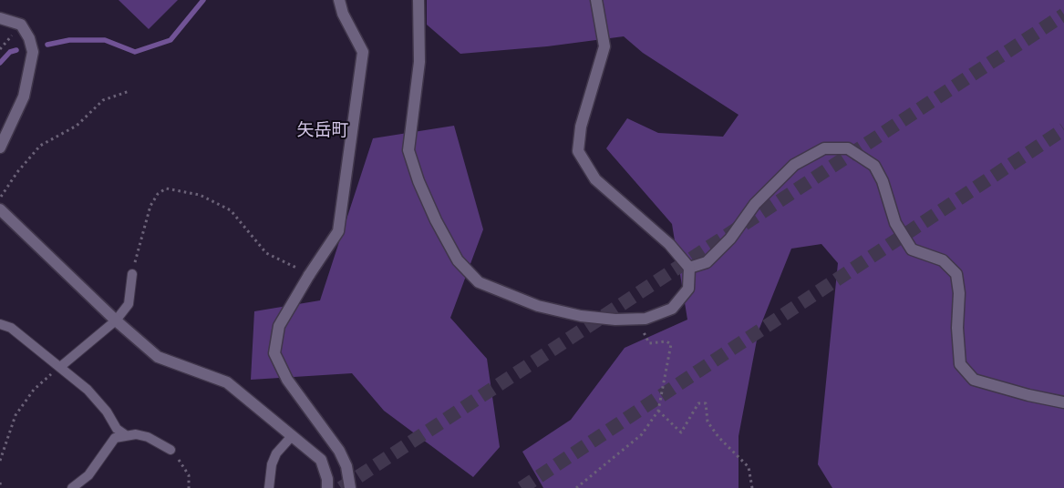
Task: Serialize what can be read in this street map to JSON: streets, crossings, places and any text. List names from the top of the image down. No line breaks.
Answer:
{"districts":["矢岳町"]}
